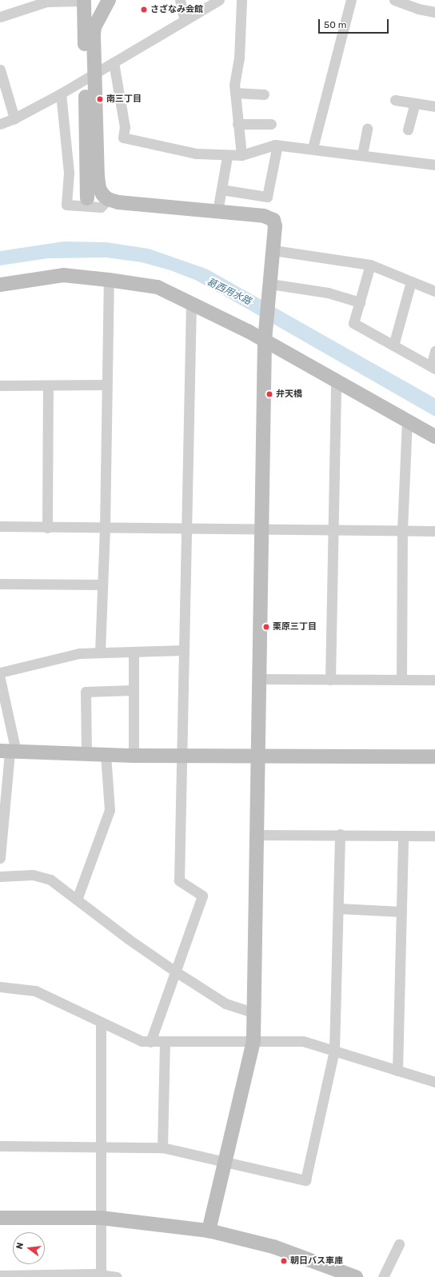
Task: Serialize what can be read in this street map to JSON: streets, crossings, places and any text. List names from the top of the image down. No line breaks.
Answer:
{"water":["葛西用水路"],"places":["さざなみ会館","南三丁目","弁天橋","栗原三丁目","朝日バス車庫"],"scale_bar":"50 m","north":"left"}
